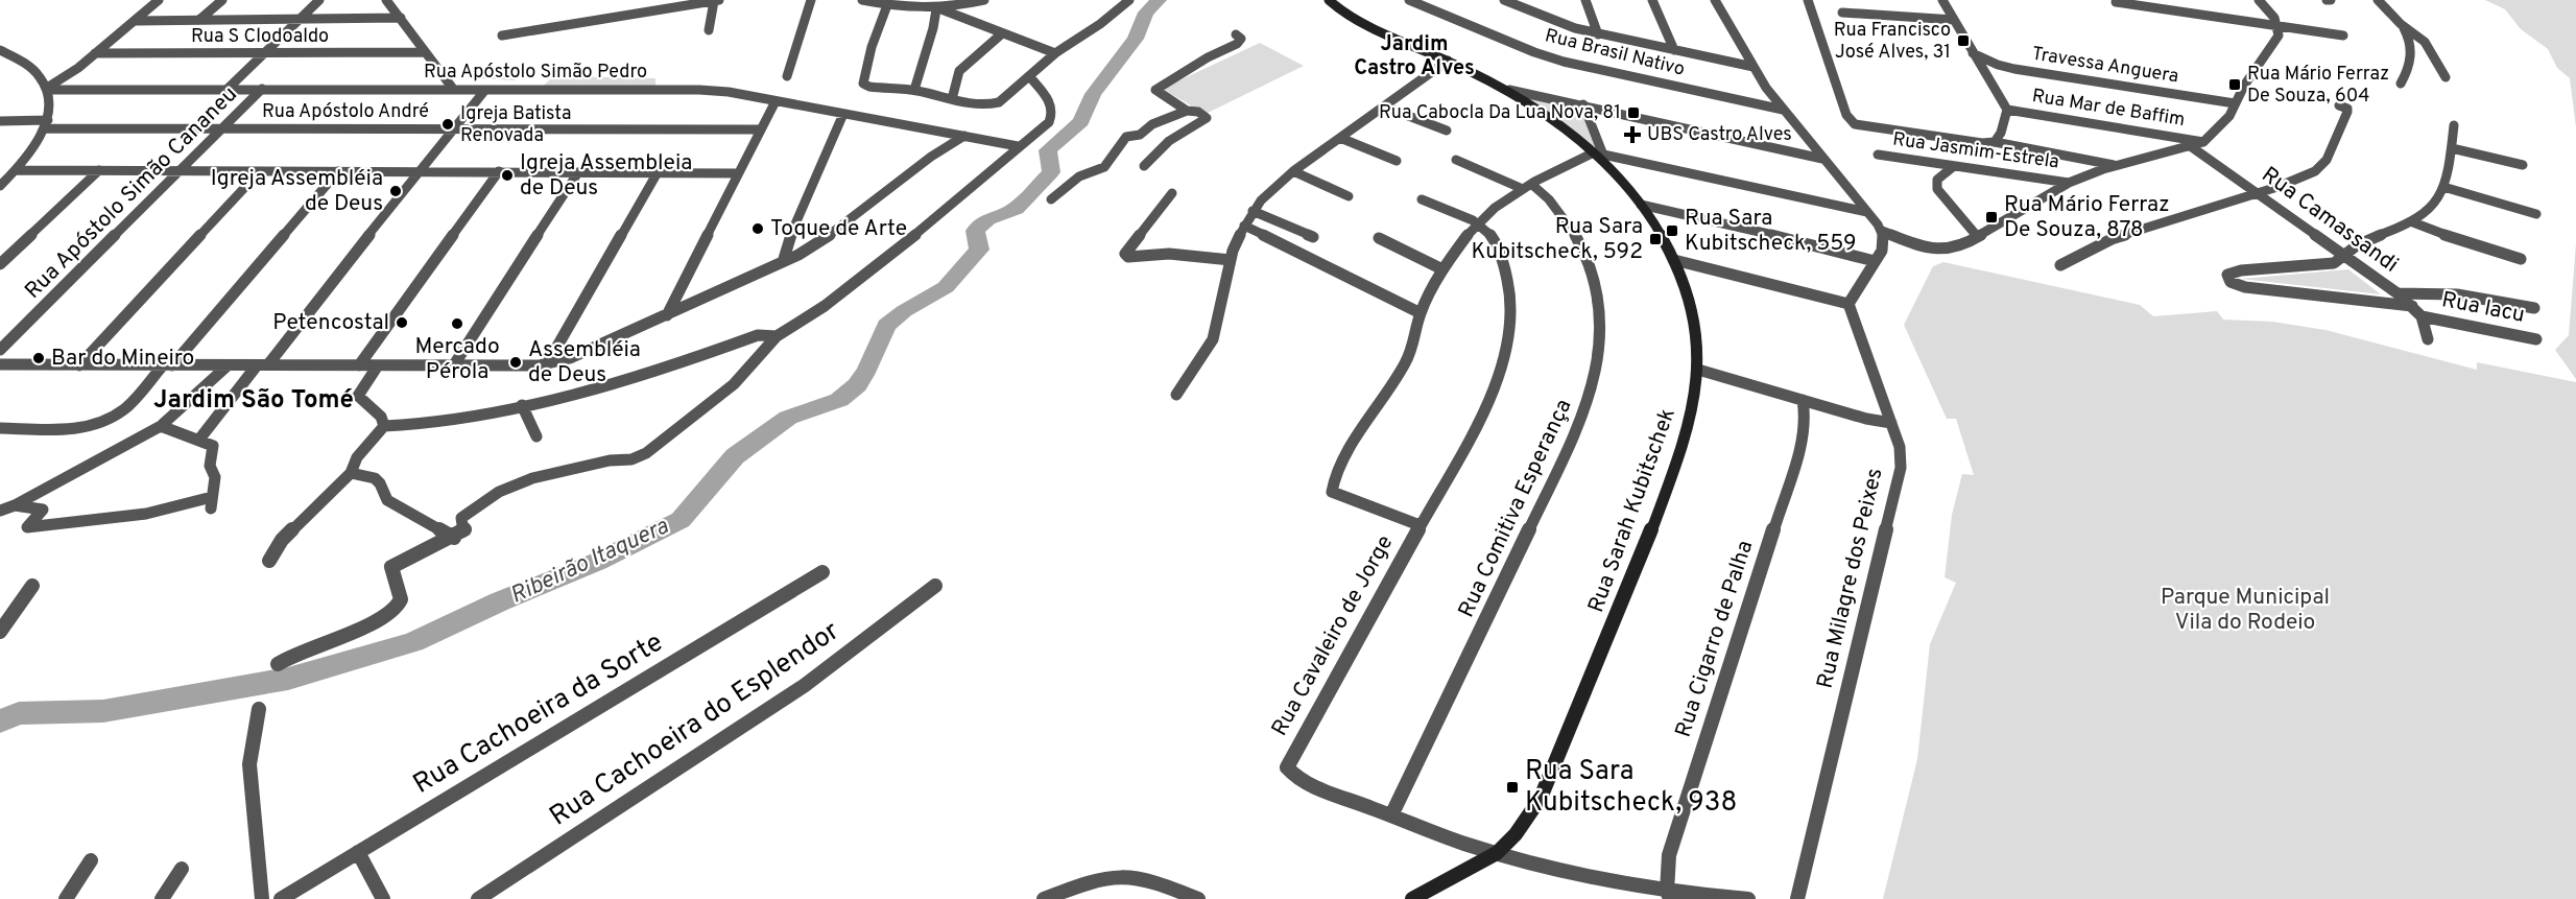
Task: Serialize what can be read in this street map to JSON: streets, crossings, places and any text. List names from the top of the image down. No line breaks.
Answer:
{"streets":{"street":["Rua S Clodoaldo","Rua Brasil Nativo","Travessa Anguera","Rua Apóstolo Simão Pedro","Rua Mar de Baffim","Rua Apóstolo André","Rua Jasmim-Estrela","Rua Apóstolo Simão Cananeu","Rua Camassandi","Rua Iacu","Rua Comitiva Esperança","Rua Sarah Kubitschek","Rua Milagre dos Peixes","Rua Cavaleiro de Jorge","Rua Cigarro de Palha","Rua Cachoeira da Sorte","Rua Cachoeira do Esplendor"]},"crossings":[["Rua Apóstolo Simão Pedro","Rua Apóstolo Simão Cananeu"],["Rua Apóstolo André","Rua Apóstolo Simão Cananeu"],["Rua Camassandi","Rua Iacu"],["Rua Comitiva Esperança","Rua Cavaleiro de Jorge"],["Rua Sarah Kubitschek","Rua Cavaleiro de Jorge"],["Rua Cavaleiro de Jorge","Rua Cigarro de Palha"]],"districts":["Jardim Castro Alves","Jardim São Tomé"],"water":["Ribeirão Itaquera"],"parks":["Parque Municipal Vila do Rodeio"],"places":{"transit":["Rua Francisco José Alves, 31","Rua Mário Ferraz De Souza, 604","Rua Cabocla Da Lua Nova, 81","Rua Mário Ferraz De Souza, 878","Rua Sara Kubitscheck, 559","Rua Sara Kubitscheck, 592","Rua Sara Kubitscheck, 938"],"other":["Igreja Batista Renovada","Igreja Assembleia de Deus","Igreja Assembléia de Deus","Toque de Arte","Petencostal","Mercado Pérola","Bar do Mineiro","Assembléia de Deus"],"health":["UBS Castro Alves"]}}
